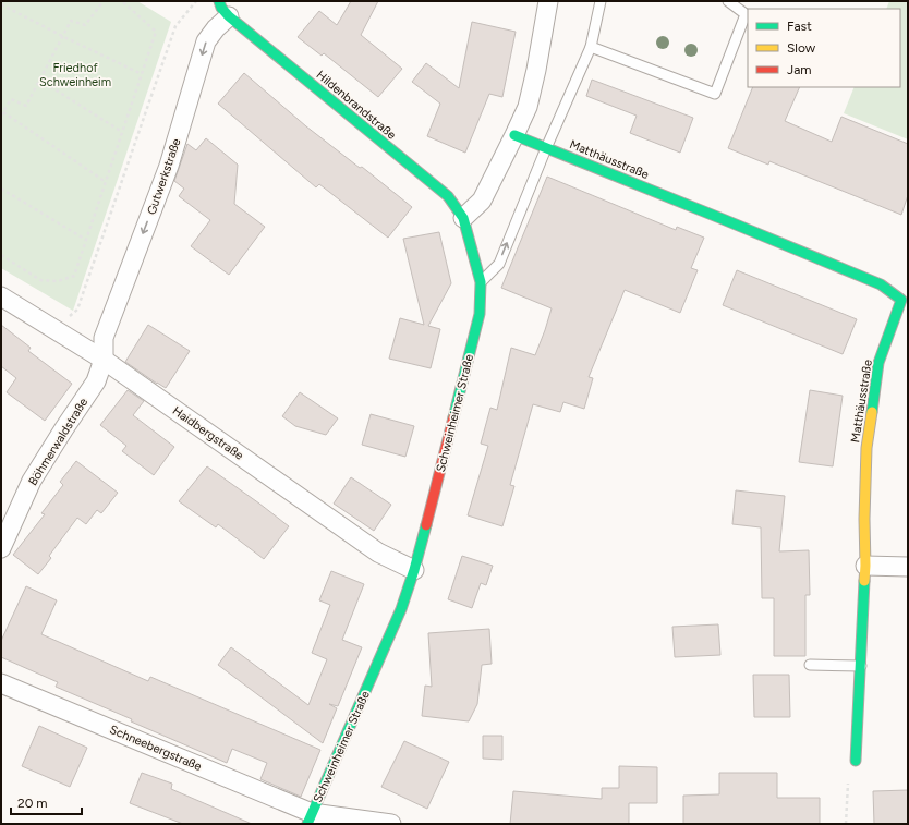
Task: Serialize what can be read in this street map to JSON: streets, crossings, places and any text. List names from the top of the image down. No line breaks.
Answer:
{"streets":{"street":["Hildenbrandstraße","Matthäusstraße","Gutwerkstraße","Schweinheimer Straße","Haidbergstraße","Böhmerwaldstraße","Schneebergstraße"]},"crossings":[["Hildenbrandstraße","Gutwerkstraße"],["Hildenbrandstraße","Schweinheimer Straße"],["Gutwerkstraße","Haidbergstraße"],["Gutwerkstraße","Böhmerwaldstraße"],["Schweinheimer Straße","Haidbergstraße"],["Schweinheimer Straße","Schneebergstraße"],["Haidbergstraße","Böhmerwaldstraße"]],"one_way":["Gutwerkstraße"],"parks":["Friedhof Schweinheim"],"legend":["Fast","Slow","Jam"],"scale_bar":"20 m"}
